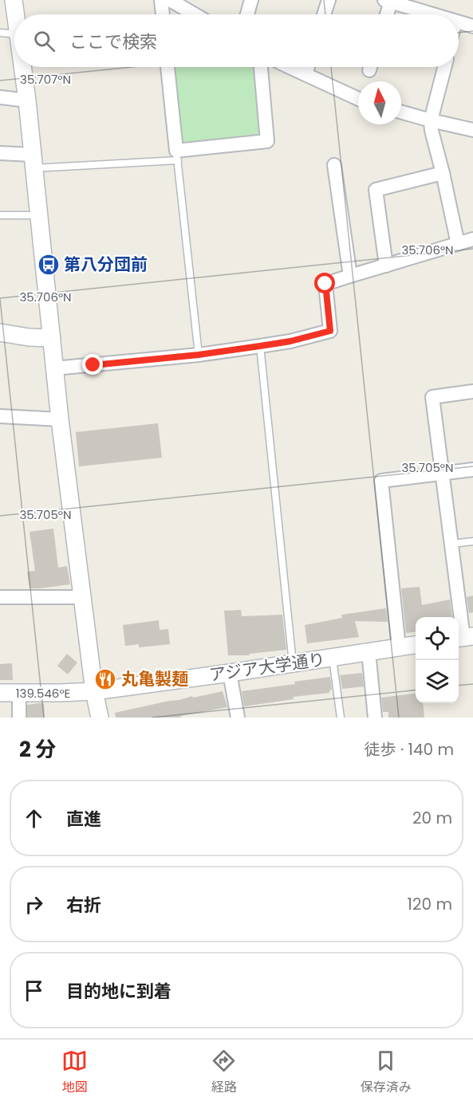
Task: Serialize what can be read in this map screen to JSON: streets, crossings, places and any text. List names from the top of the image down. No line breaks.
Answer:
{"streets":{"street":["アジア大学通り"]},"places":{"bus stop":["第八分団前"],"restaurant":["丸亀製麺"]},"north":"top","page":{"search":"ここで検索","heading":["2 分","徒歩 · 140 m"],"list":[["直進","20 m"],["右折","120 m"],"目的地に到着"],"nav":["地図","経路","保存済み"]},"coordinates":["35.707°N","35.706°N","35.705°N","139.546°E"]}
